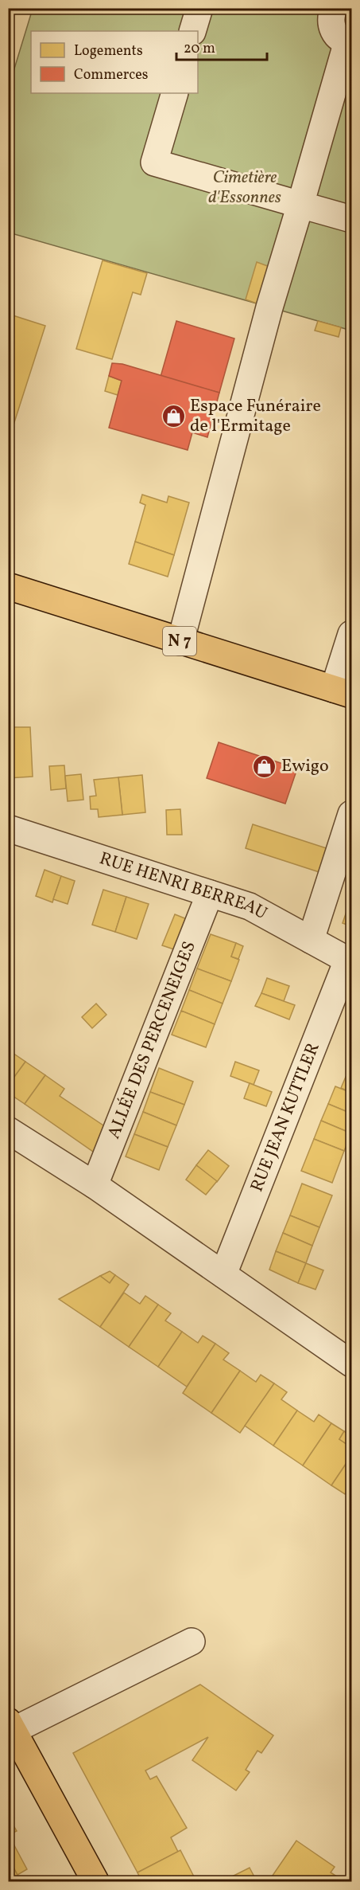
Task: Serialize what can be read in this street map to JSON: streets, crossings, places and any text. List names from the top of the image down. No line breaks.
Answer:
{"streets":{"main road":["N 7"],"street":["RUE HENRI BERREAU","ALLÉE DES PERCENEIGES","RUE JEAN KUTTLER"]},"crossings":[["RUE HENRI BERREAU","ALLÉE DES PERCENEIGES"],["RUE HENRI BERREAU","RUE JEAN KUTTLER"]],"parks":["Cimetière d'Essonnes"],"places":{"shop":["Espace Funéraire de l'Ermitage","Ewigo"]},"legend":["Logements","Commerces"],"scale_bar":"20 m"}
